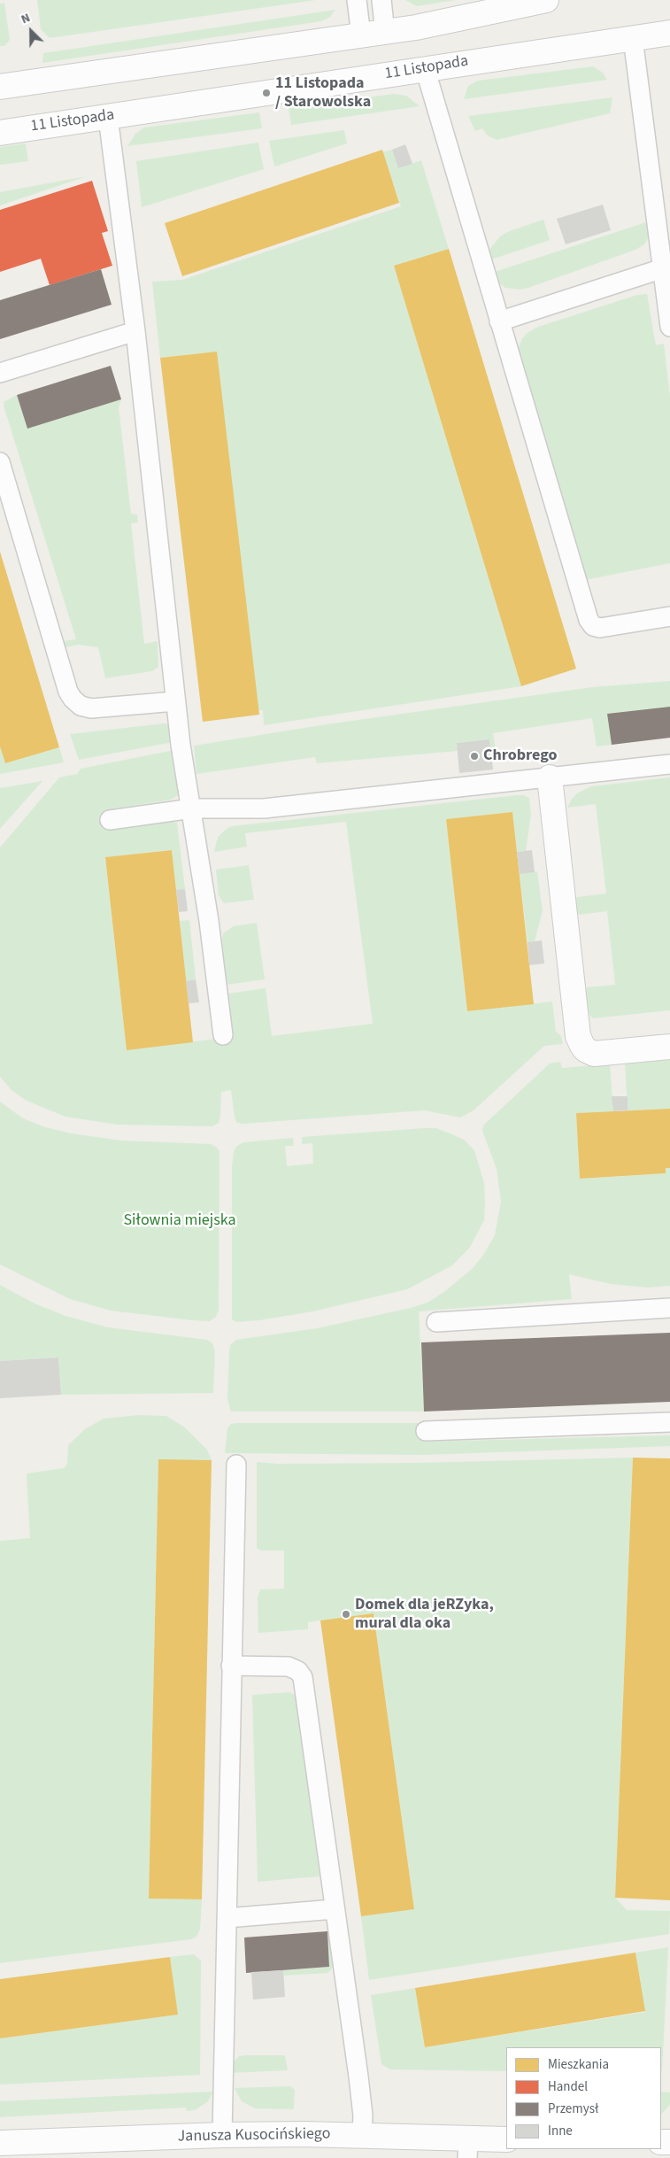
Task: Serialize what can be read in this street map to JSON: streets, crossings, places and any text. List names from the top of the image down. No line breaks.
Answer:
{"streets":{"main road":["11 Listopada","Janusza Kusocińskiego"]},"parks":["Siłownia miejska"],"places":["11 Listopada / Starowolska","Chrobrego","Domek dla jeRZyka, mural dla oka"],"legend":["Mieszkania","Handel","Przemysł","Inne"],"north":"top left"}
